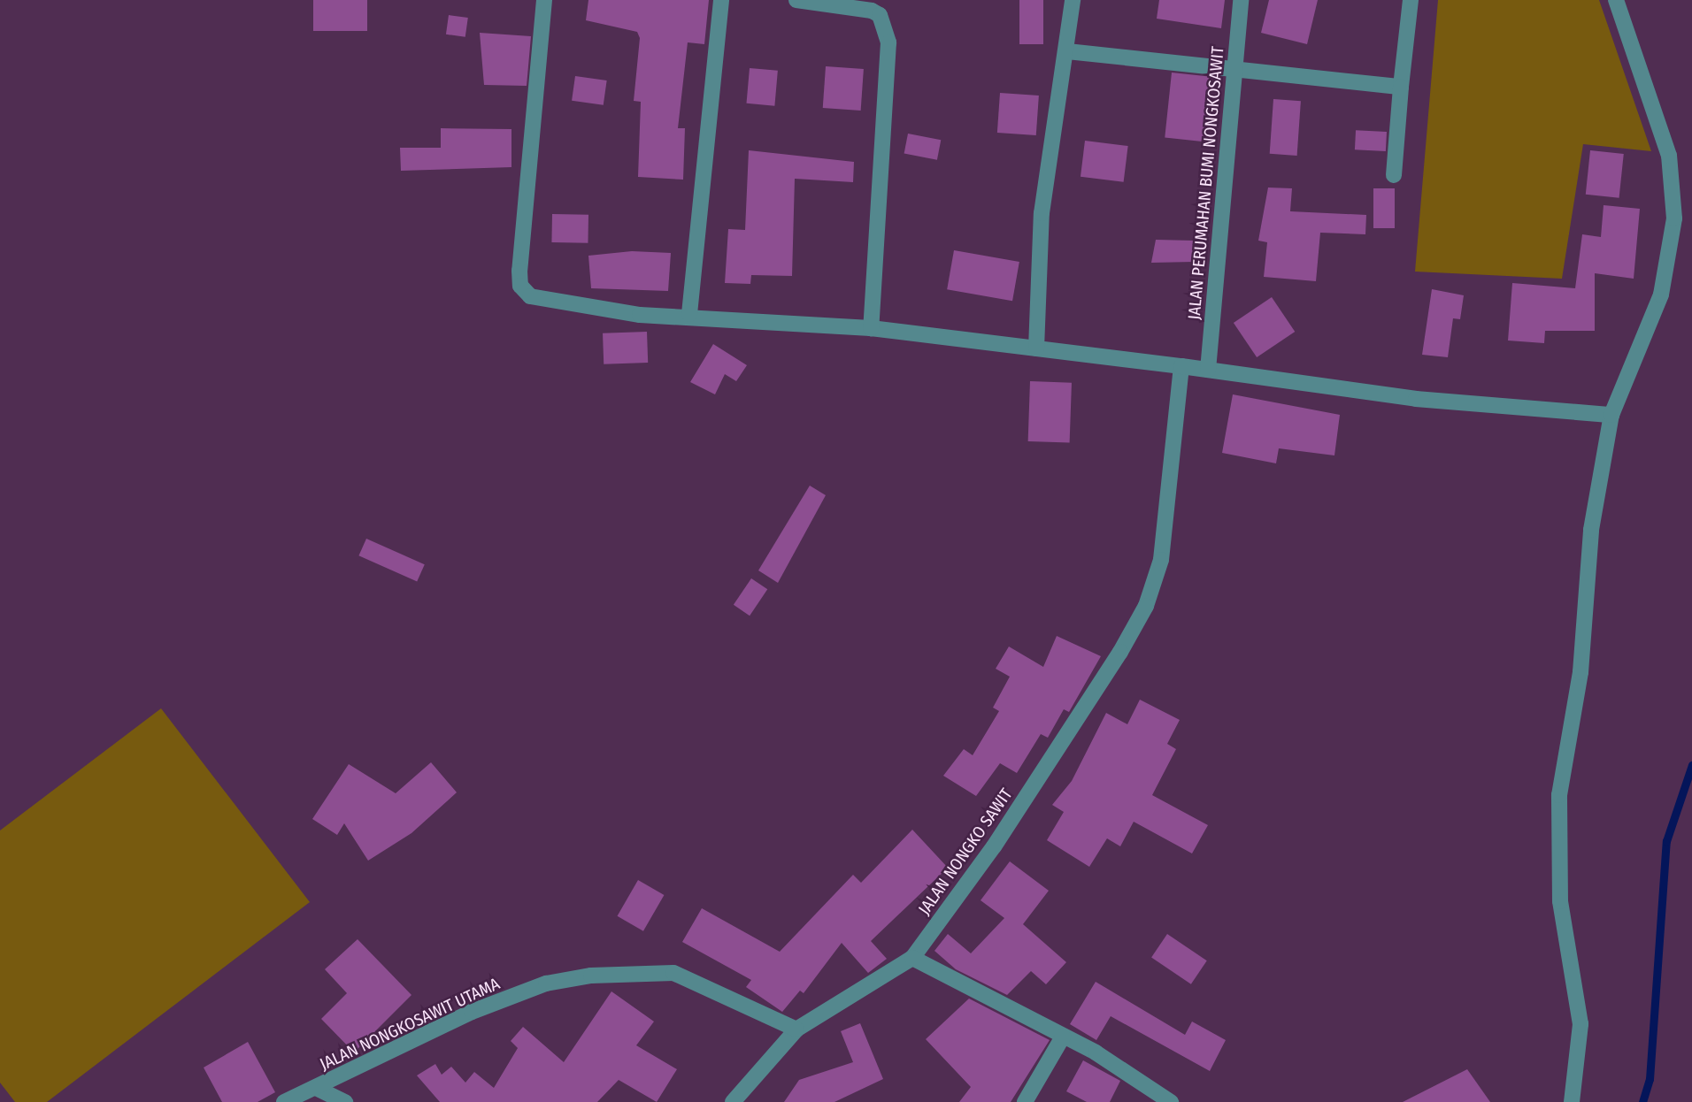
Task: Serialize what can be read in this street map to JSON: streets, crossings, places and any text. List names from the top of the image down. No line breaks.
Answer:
{"streets":{"street":["JALAN PERUMAHAN BUMI NONGKOSAWIT","JALAN NONGKO SAWIT","JALAN NONGKOSAWIT UTAMA"]},"crossings":[["JALAN NONGKO SAWIT","JALAN NONGKOSAWIT UTAMA"]]}
